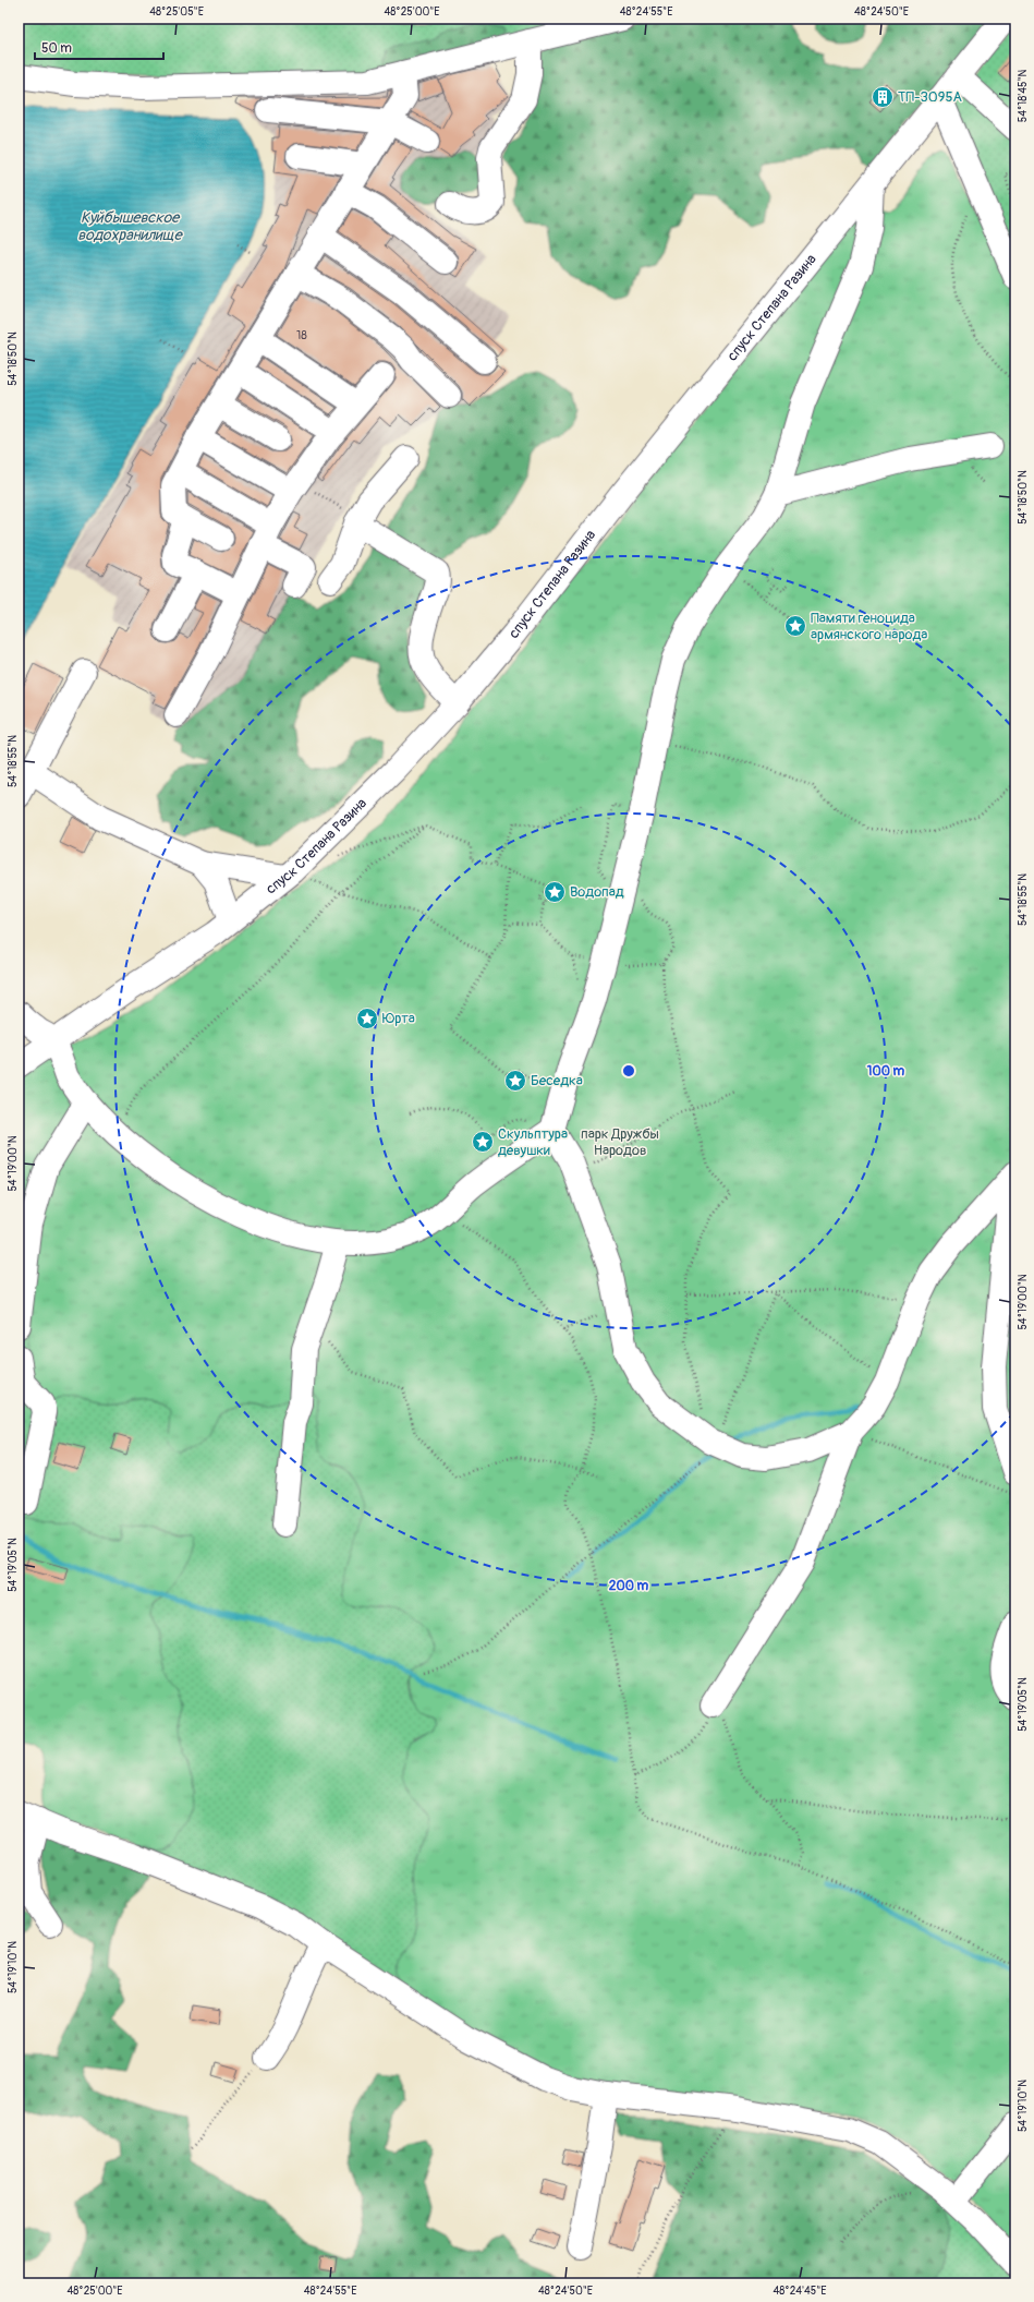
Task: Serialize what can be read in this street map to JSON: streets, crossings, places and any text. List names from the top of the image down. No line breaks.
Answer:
{"streets":{"street":["спуск Степана Разина"]},"water":["Куйбышевское водохранилище"],"parks":["парк Дружбы Народов"],"places":{"building":["ТП-3095А"],"place":["Памяти геноцида армянского народа","Водопад","Юрта","Беседка","Скульптура девушки"]},"house_numbers":["18"],"scale_bar":"50 m","coordinates":["48°25'05\"E","48°25'00\"E","48°24'55\"E","48°24'50\"E","54°18'45\"N","54°18'50\"N","54°18'55\"N","54°19'00\"N","54°19'05\"N","54°19'10\"N","48°24'45\"E"],"rings":["100 m","200 m"]}
